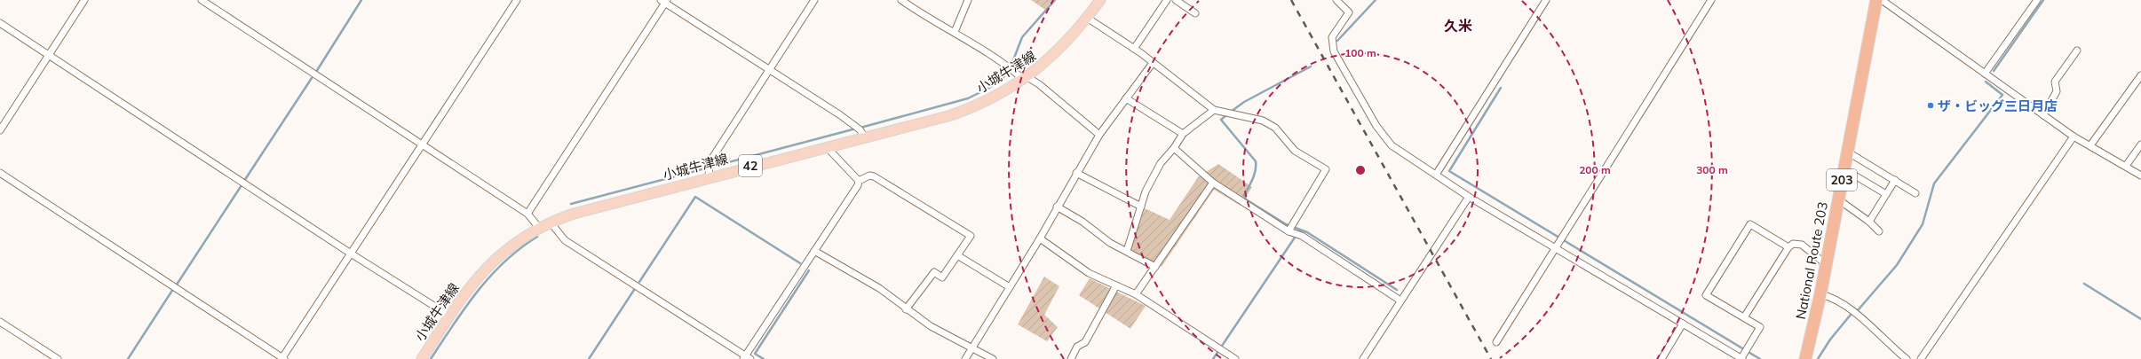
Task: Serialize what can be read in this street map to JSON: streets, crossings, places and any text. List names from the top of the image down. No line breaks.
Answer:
{"streets":{"highway":["203","National Route 203"],"main road":["小城牛津線","42"]},"districts":["久米"],"places":["ザ・ビッグ三日月店"],"rings":["100 m","200 m","300 m"]}
